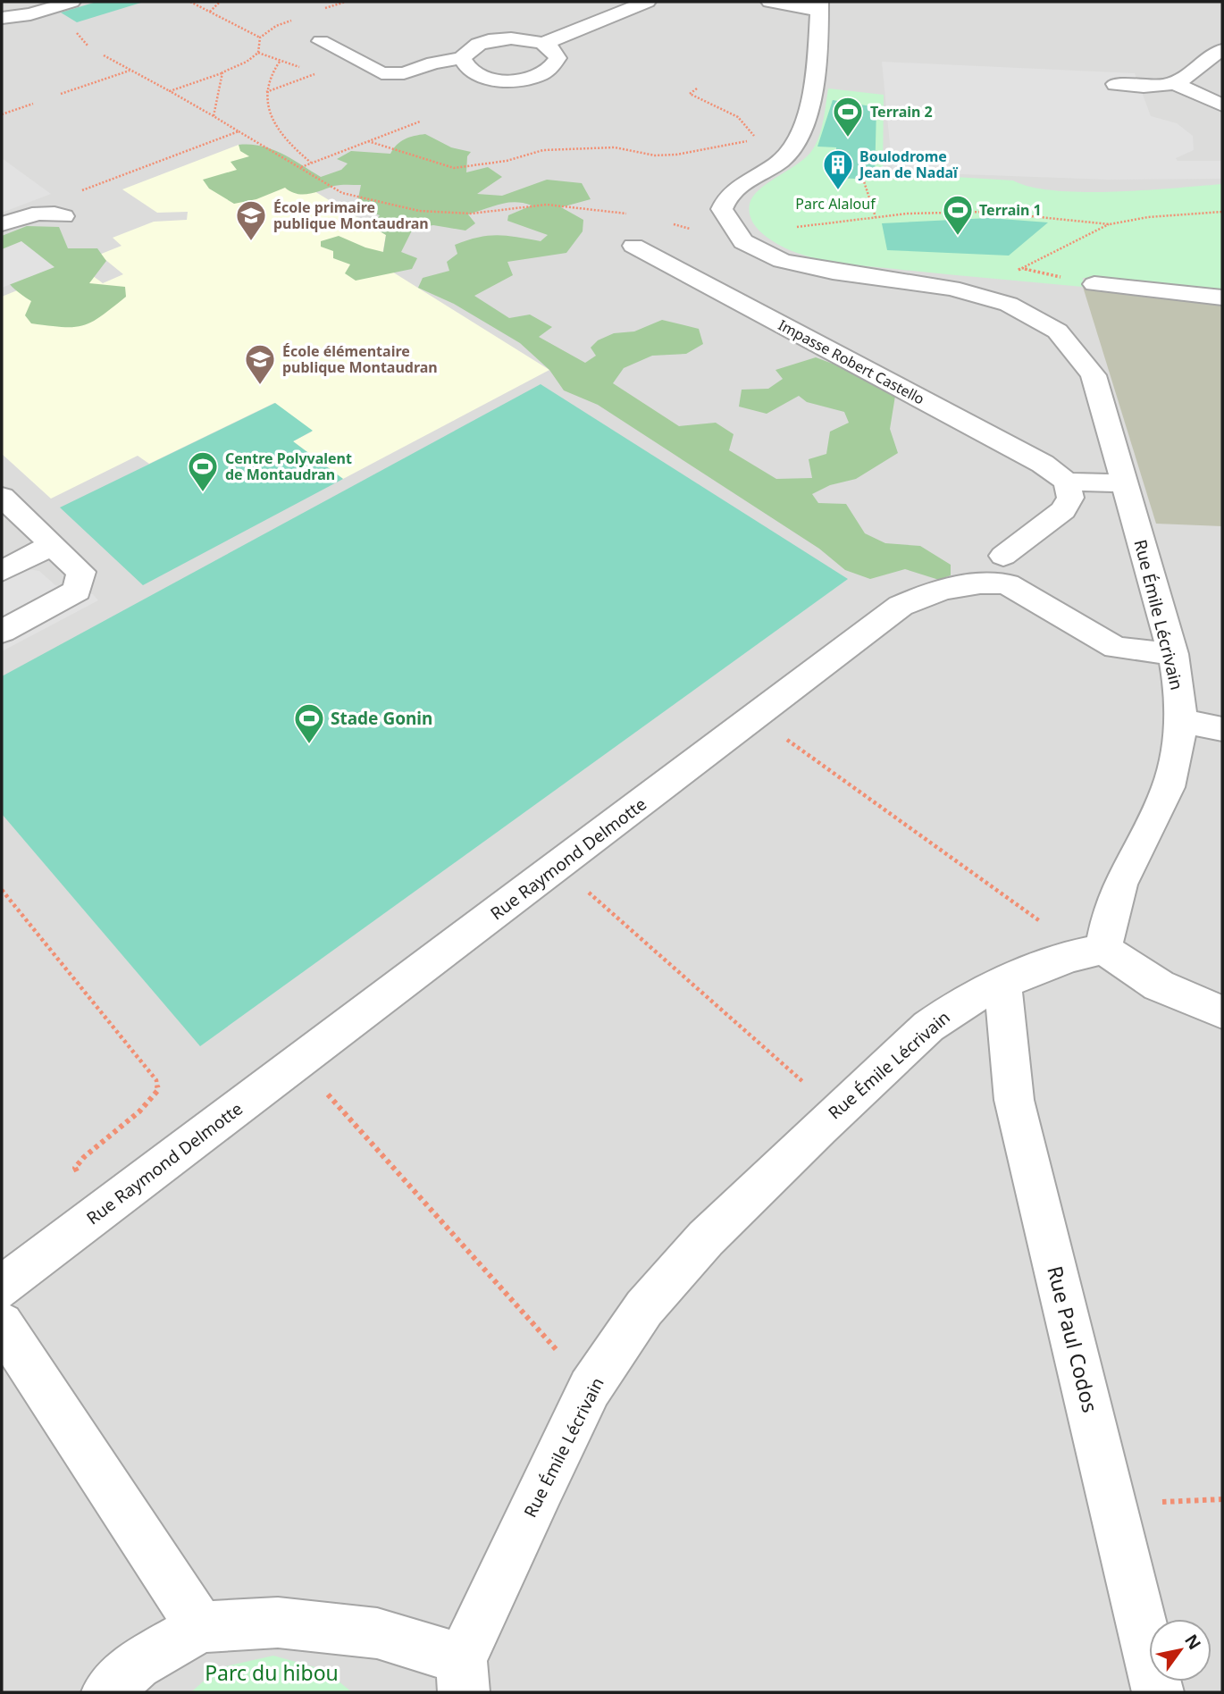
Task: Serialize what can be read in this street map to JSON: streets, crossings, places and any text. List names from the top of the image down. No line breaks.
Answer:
{"streets":{"street":["Impasse Robert Castello","Rue Émile Lécrivain","Rue Raymond Delmotte","Rue Paul Codos"]},"crossings":[["Rue Émile Lécrivain","Rue Raymond Delmotte"],["Rue Émile Lécrivain","Rue Paul Codos"]],"parks":["Parc Alalouf","Parc du hibou"],"places":{"sports":["Terrain 2","Terrain 1","Centre Polyvalent de Montaudran","Stade Gonin"],"building":["Boulodrome Jean de Nadaï"],"school or university":["École primaire publique Montaudran","École élémentaire publique Montaudran"]},"north":"top right"}
